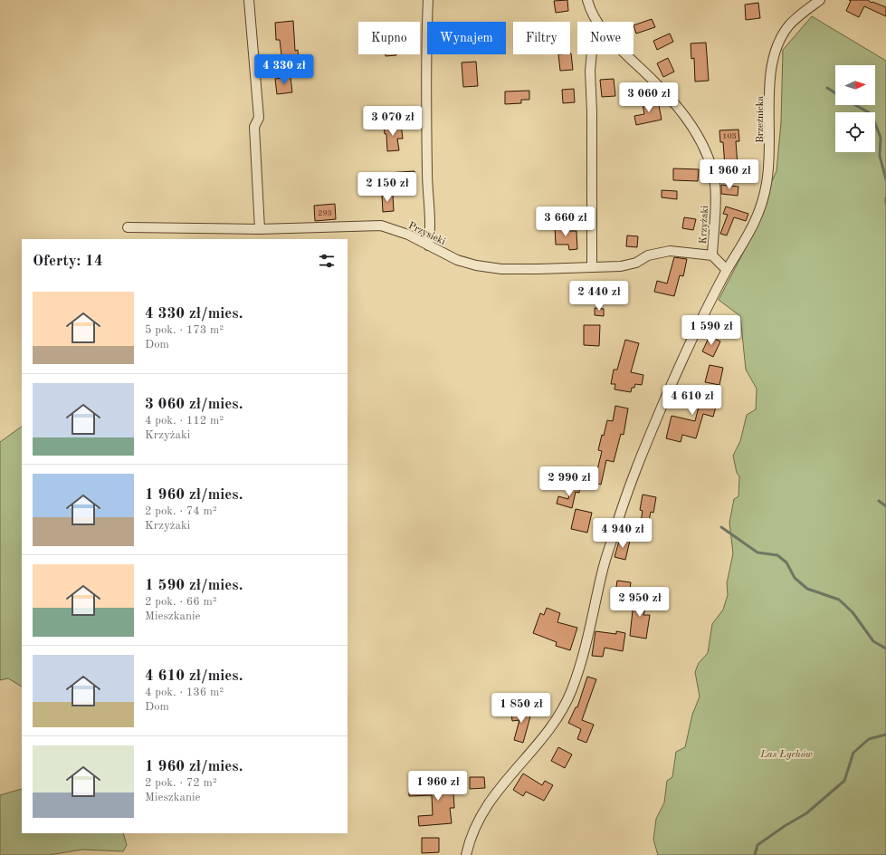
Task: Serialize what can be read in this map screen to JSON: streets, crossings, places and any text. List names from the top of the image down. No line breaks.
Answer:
{"streets":{"street":["Brzeźnicka","Krzyżaki","Przysieki"]},"crossings":[["Krzyżaki","Przysieki"]],"parks":["Las Łychów"],"house_numbers":["103","293"],"north":"right","page":{"chip":["Kupno","Wynajem","Filtry","Nowe"],"price":["4 330 zł","3 060 zł","3 070 zł","1 960 zł","2 150 zł","3 660 zł","2 440 zł","1 590 zł","4 610 zł","2 990 zł","4 940 zł","2 950 zł","1 850 zł","1 960 zł"],"heading":"Oferty: 14","list":[{"name":"4 330 zł/mies.","note":"5 pok. · 173 m² · Dom"},{"name":"3 060 zł/mies.","note":"4 pok. · 112 m² · Krzyżaki"},{"name":"1 960 zł/mies.","note":"2 pok. · 74 m² · Krzyżaki"},{"name":"1 590 zł/mies.","note":"2 pok. · 66 m² · Mieszkanie"},{"name":"4 610 zł/mies.","note":"4 pok. · 136 m² · Dom"},{"name":"1 960 zł/mies.","note":"2 pok. · 72 m² · Mieszkanie"}]}}
